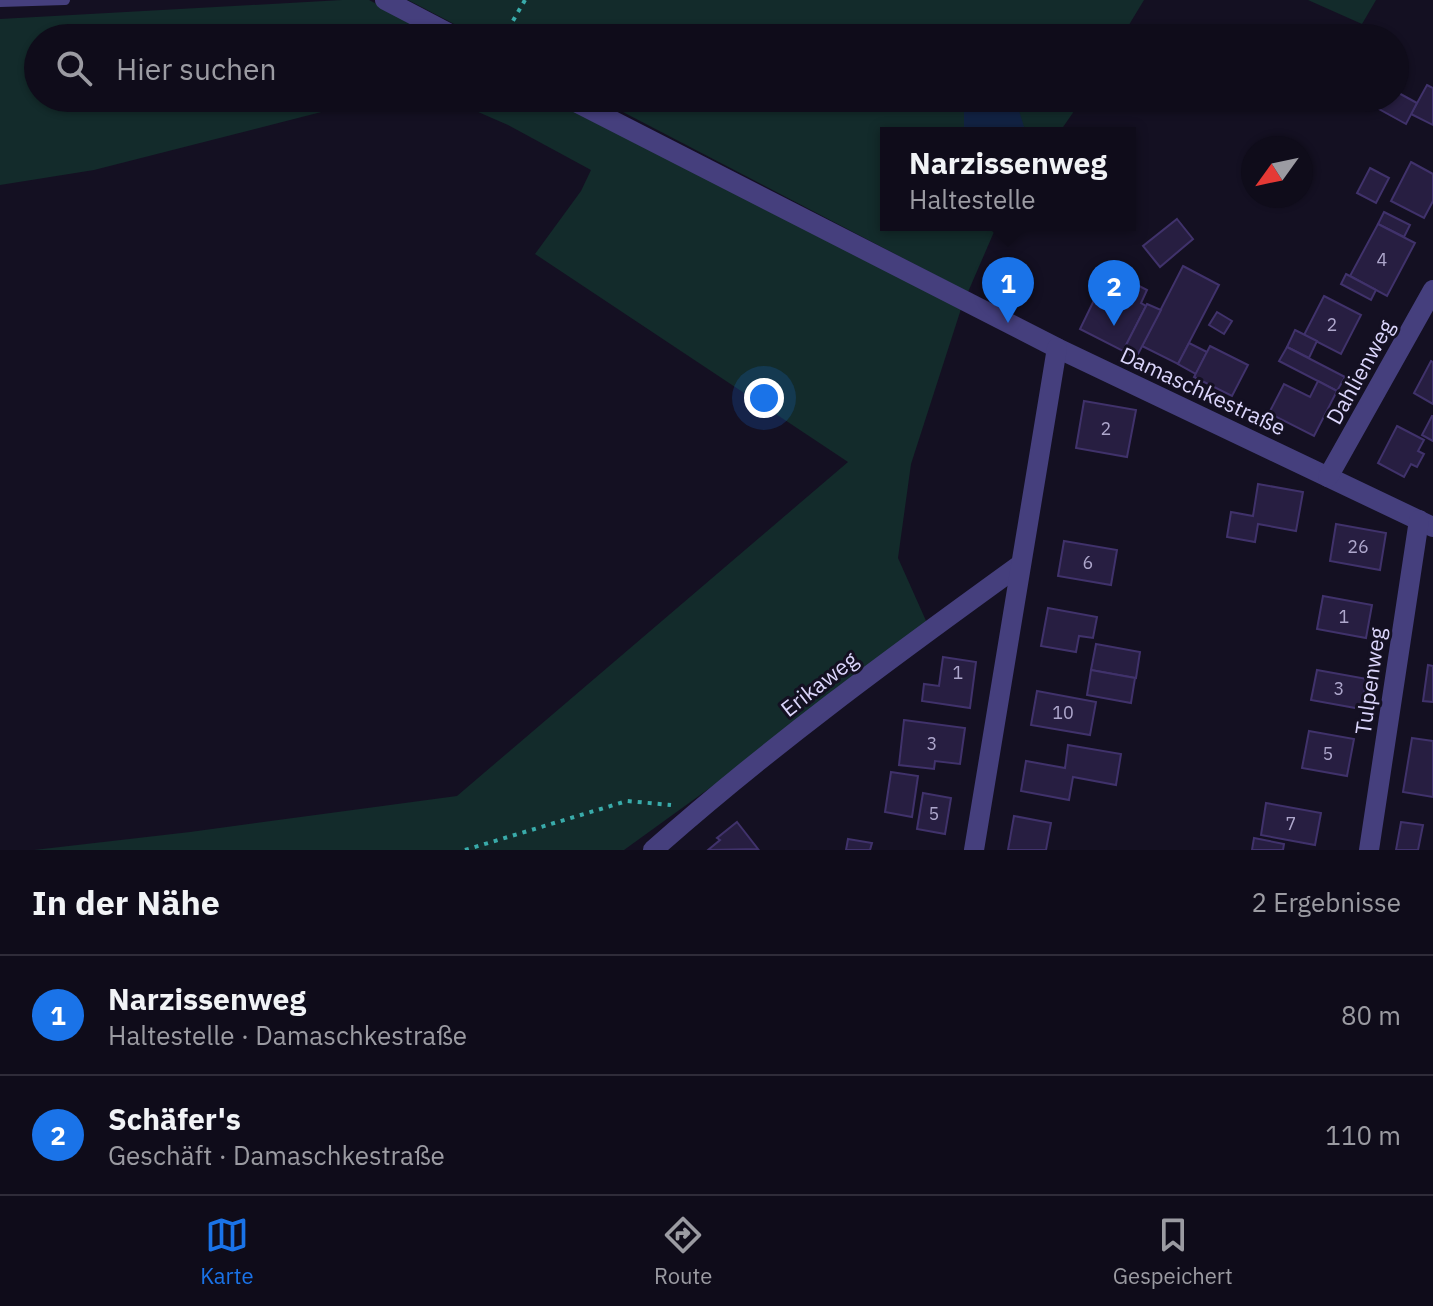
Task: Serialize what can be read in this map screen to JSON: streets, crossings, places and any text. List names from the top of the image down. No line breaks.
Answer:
{"streets":{"street":["Dahlienweg","Damaschkestraße","Tulpenweg","Erikaweg"]},"crossings":[["Dahlienweg","Damaschkestraße"],["Damaschkestraße","Tulpenweg"]],"house_numbers":["4","2","2","26","6","1","1","3","10","3","5","5","7"],"north":"bottom left","page":{"search":"Hier suchen","popup":["Narzissenweg","Haltestelle"],"pins":["1","2"],"heading":["In der Nähe","2 Ergebnisse"],"list":[{"mark":"1","name":"Narzissenweg","note":"Haltestelle · Damaschkestraße","value":"80 m"},{"mark":"2","name":"Schäfer's","note":"Geschäft · Damaschkestraße","value":"110 m"}],"nav":["Karte","Route","Gespeichert"]}}
